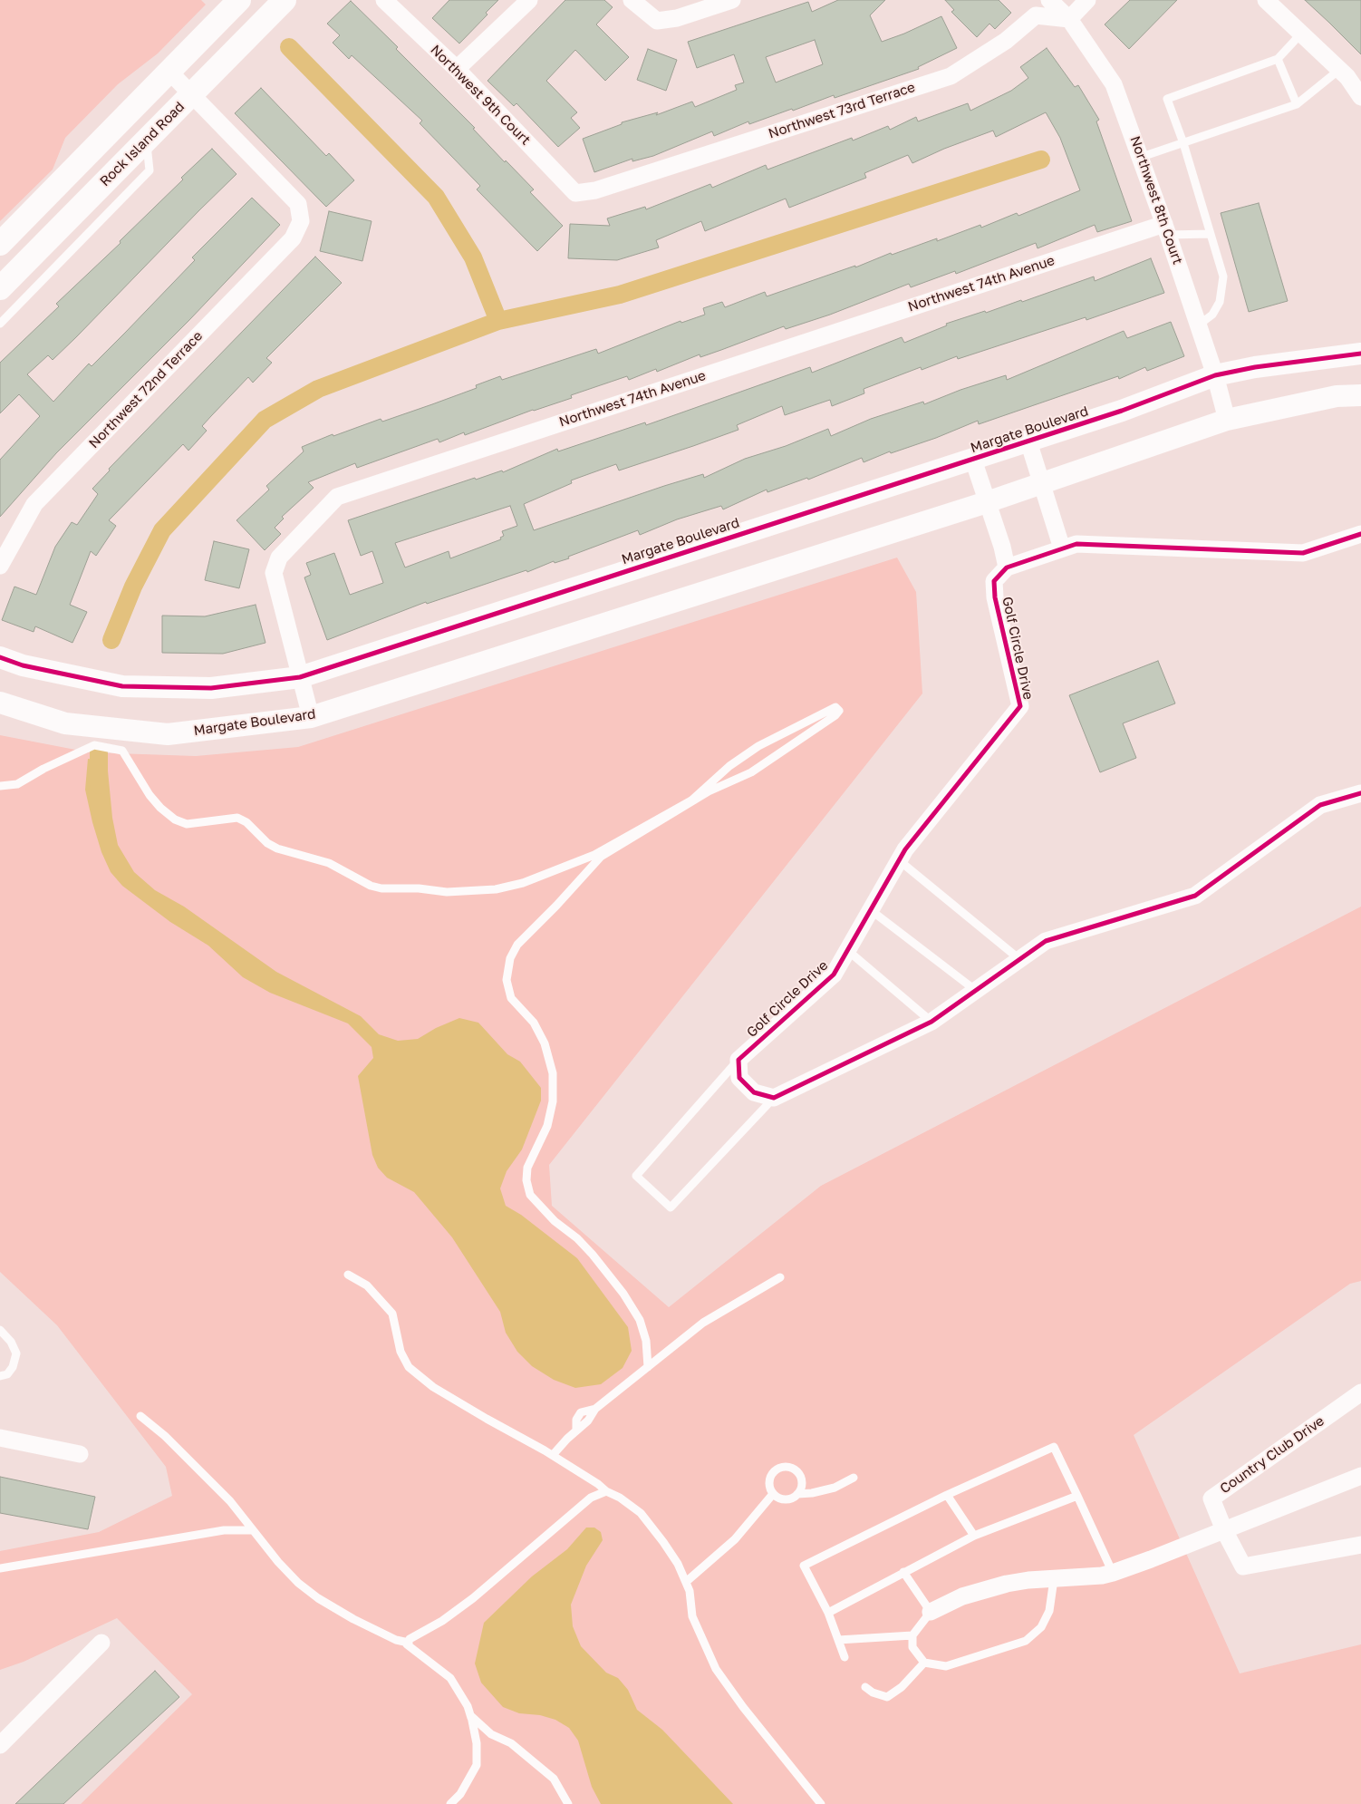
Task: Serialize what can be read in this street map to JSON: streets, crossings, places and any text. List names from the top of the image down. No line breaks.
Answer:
{"streets":{"main road":["Rock Island Road"],"street":["Northwest 9th Court","Northwest 73rd Terrace","Northwest 8th Court","Northwest 74th Avenue","Northwest 72nd Terrace","Margate Boulevard","Golf Circle Drive","Country Club Drive"]},"crossings":[["Northwest 9th Court","Northwest 73rd Terrace"],["Northwest 73rd Terrace","Northwest 8th Court"],["Rock Island Road","Northwest 72nd Terrace"],["Northwest 8th Court","Northwest 74th Avenue"],["Northwest 8th Court","Margate Boulevard"],["Northwest 74th Avenue","Margate Boulevard"]]}
